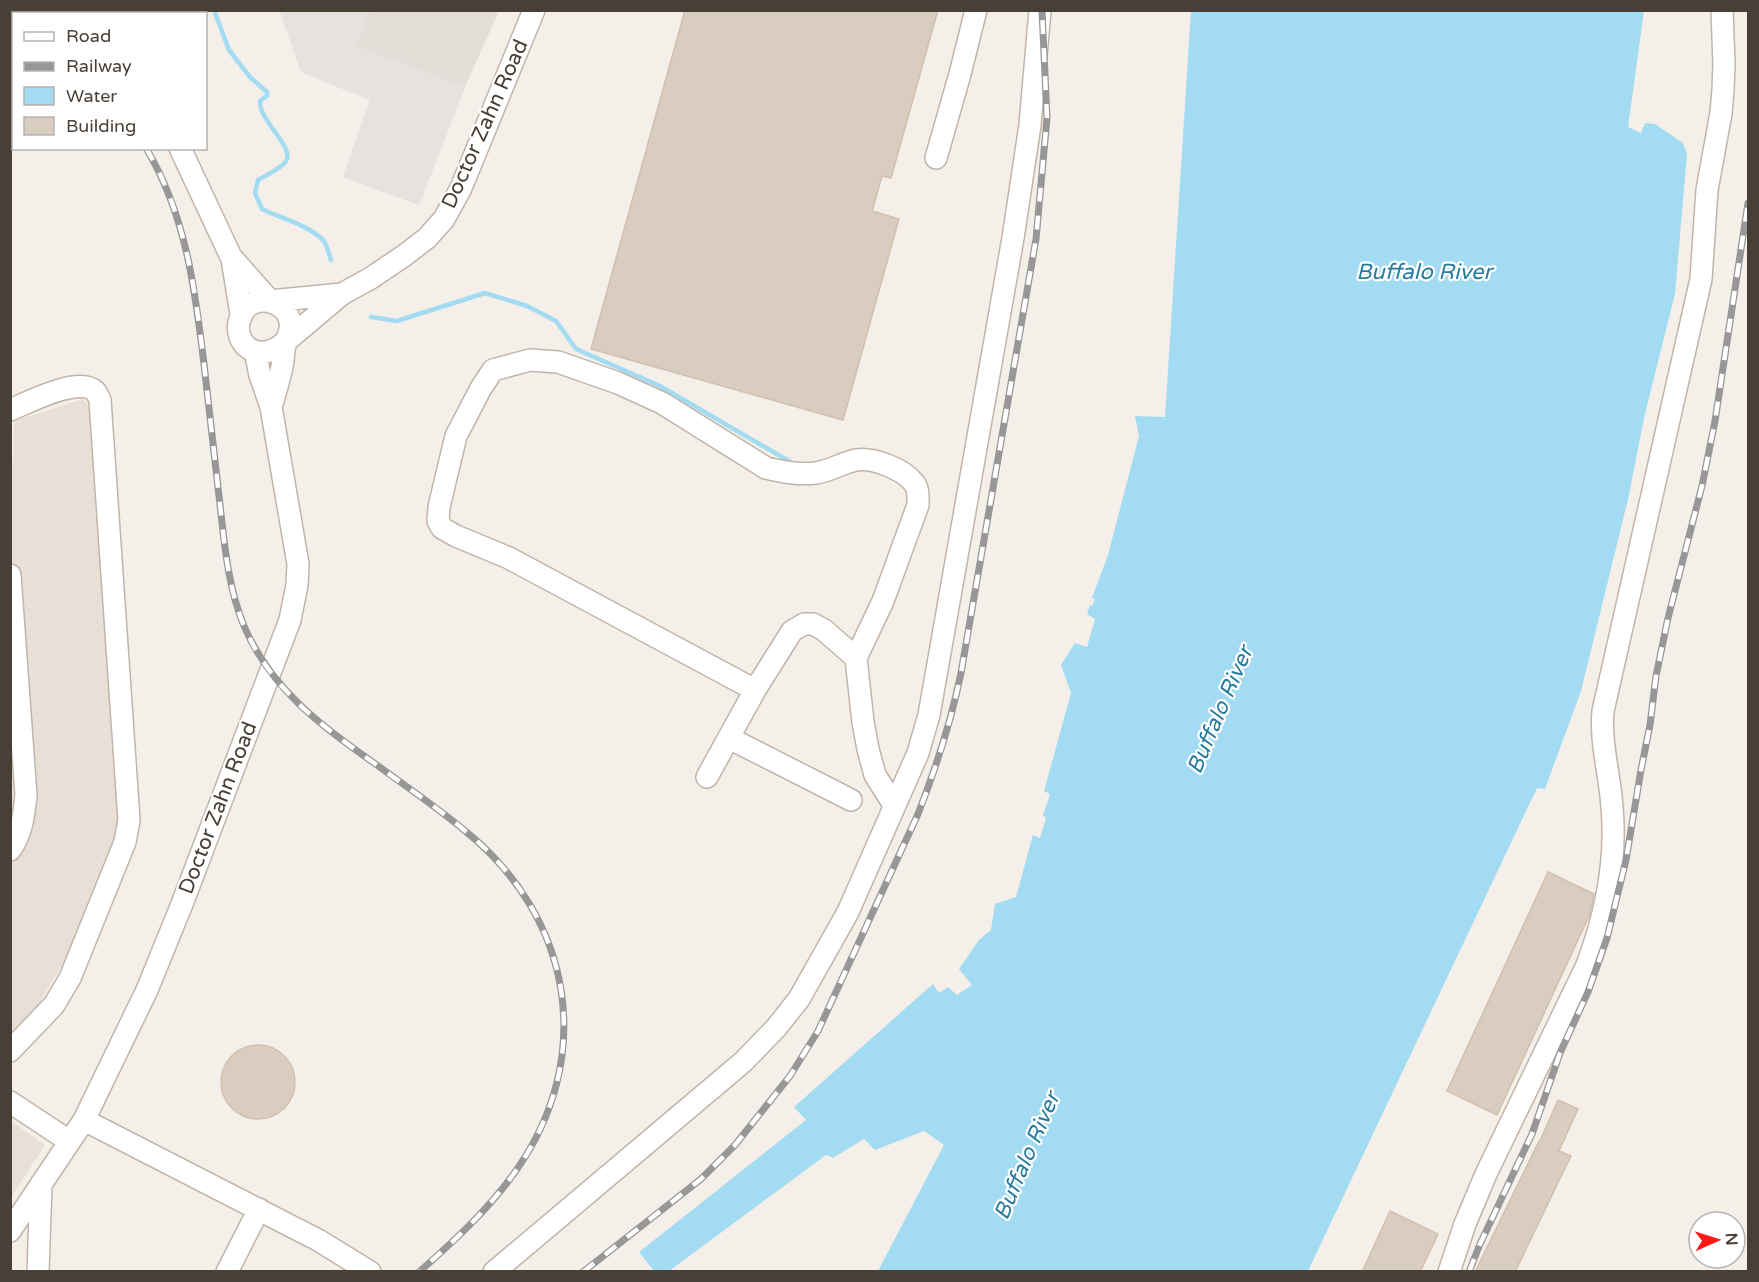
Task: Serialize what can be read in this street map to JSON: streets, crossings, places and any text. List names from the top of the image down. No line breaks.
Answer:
{"streets":{"street":["Doctor Zahn Road"]},"water":["Buffalo River"],"legend":["Road","Railway","Water","Building"],"north":"right"}
